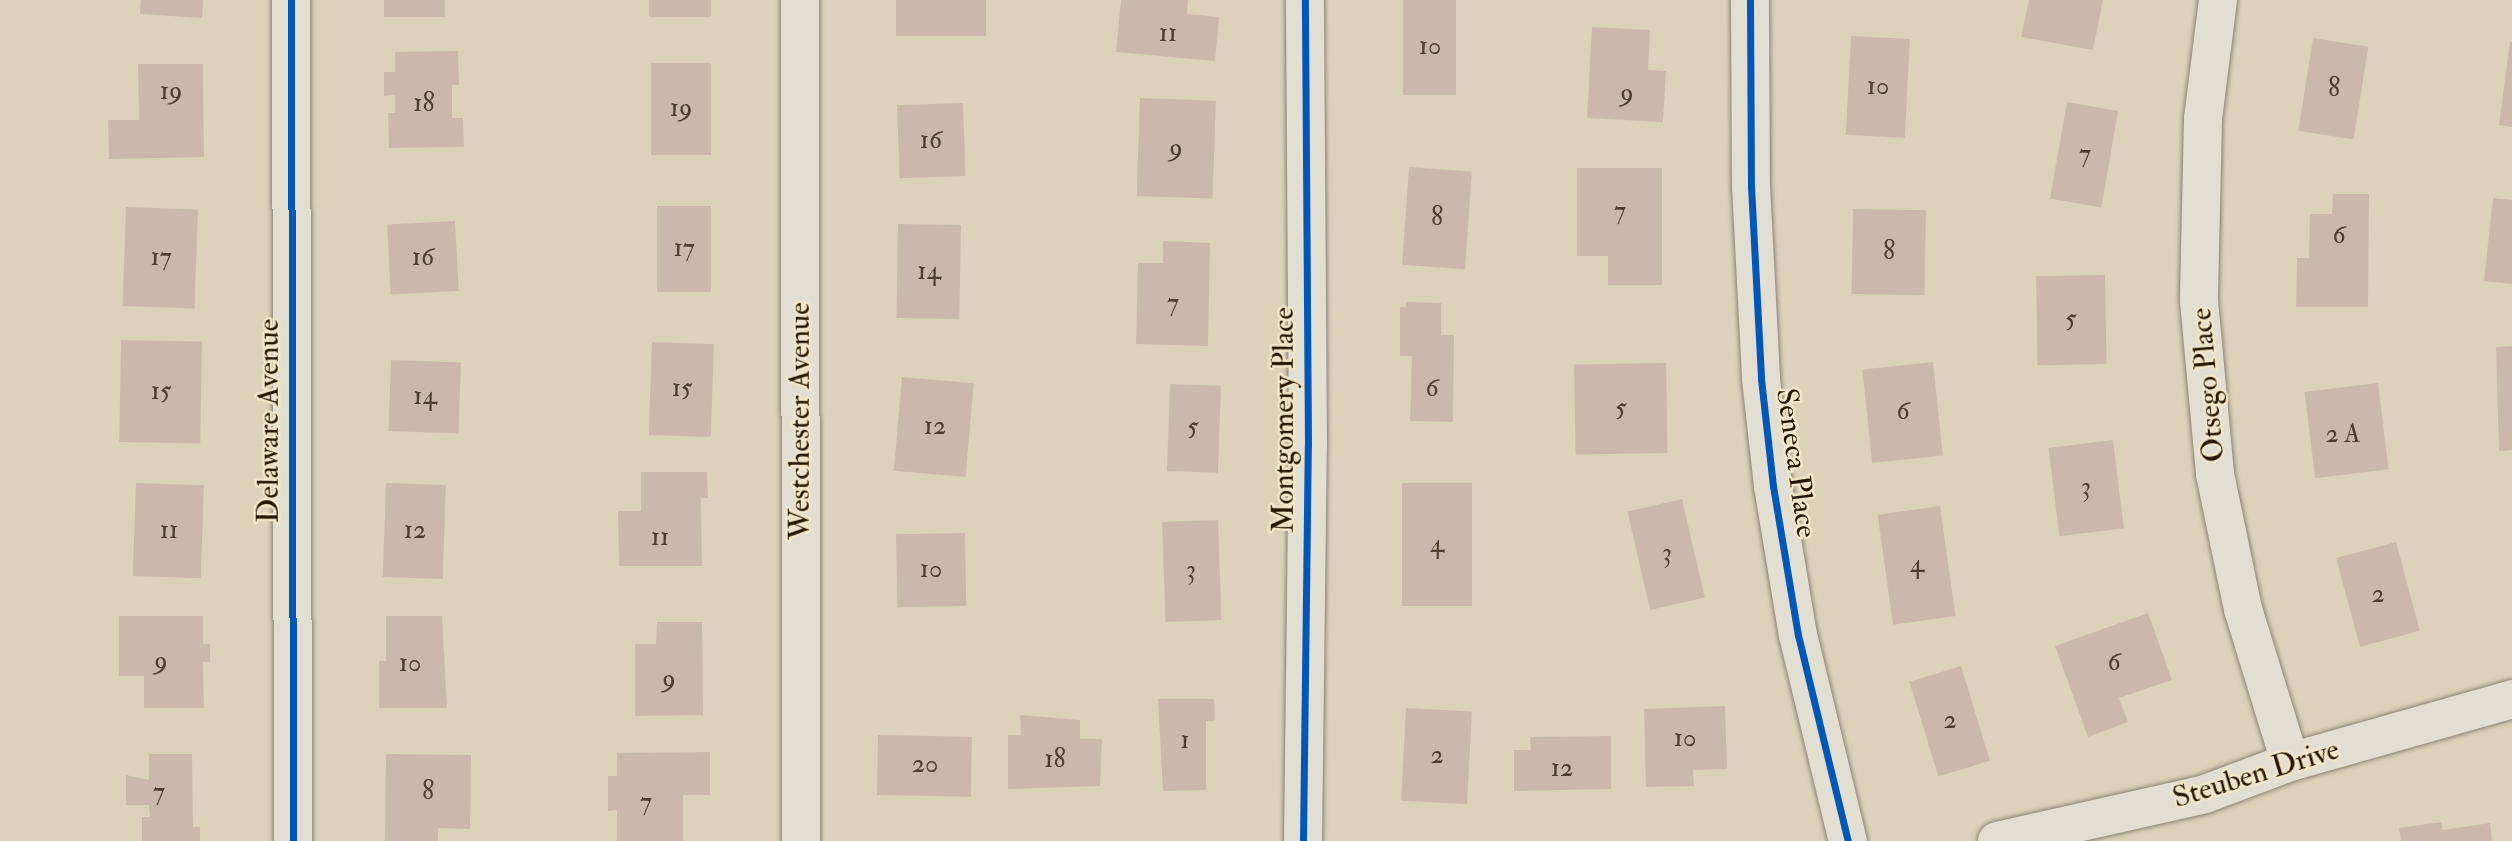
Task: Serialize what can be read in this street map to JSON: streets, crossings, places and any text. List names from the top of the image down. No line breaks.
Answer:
{"streets":{"street":["Otsego Place","Montgomery Place","Delaware Avenue","Westchester Avenue","Seneca Place","Steuben Drive"]},"crossings":[["Otsego Place","Steuben Drive"]],"house_numbers":["11","10","10","8","19","9","18","19","16","9","7","7","8","6","17","8","17","16","14","7","5","15","6","15","14","5","6","12","5","2 A","3","11","12","11","4","3","4","10","3","2","9","6","10","9","2","10","1","2","18","20","12","8","7","7"]}
